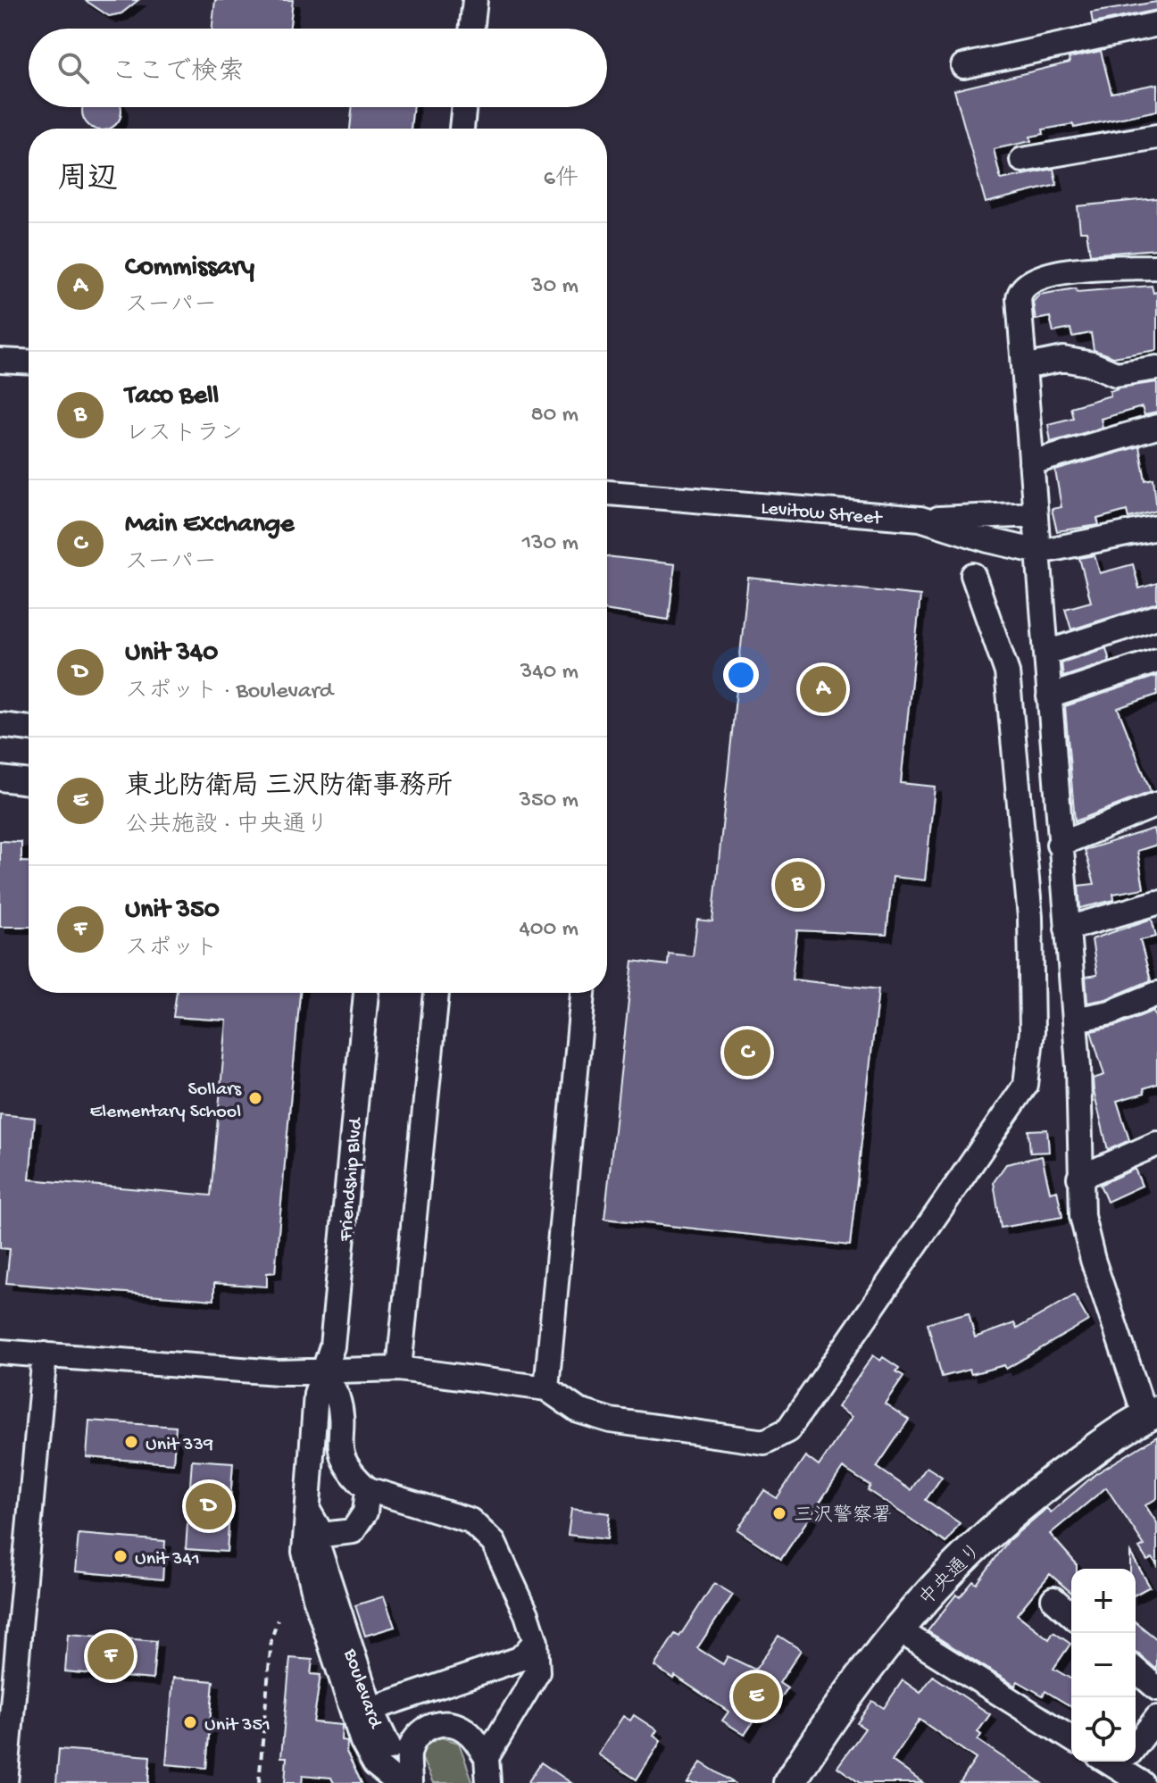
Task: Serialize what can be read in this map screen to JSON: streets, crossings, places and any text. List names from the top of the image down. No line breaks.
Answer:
{"streets":{"main road":["中央通り"],"street":["Levitow Street","Friendship Blvd","Boulevard"]},"crossings":[["Friendship Blvd","Boulevard"]],"places":["Sollars Elementary School","Unit 339","三沢警察署","Unit 341","Unit 351"],"page":{"search":"ここで検索","heading":["周辺","6件"],"list":[{"mark":"A","name":"Commissary","note":"スーパー","value":"30 m"},{"mark":"B","name":"Taco Bell","note":"レストラン","value":"80 m"},{"mark":"C","name":"Main Exchange","note":"スーパー","value":"130 m"},{"mark":"D","name":"Unit 340","note":"スポット · Boulevard","value":"340 m"},{"mark":"E","name":"東北防衛局 三沢防衛事務所","note":"公共施設 · 中央通り","value":"350 m"},{"mark":"F","name":"Unit 350","note":"スポット","value":"400 m"}],"pins":["A","B","C","D","F","E"],"map_buttons":["+","−"]}}
